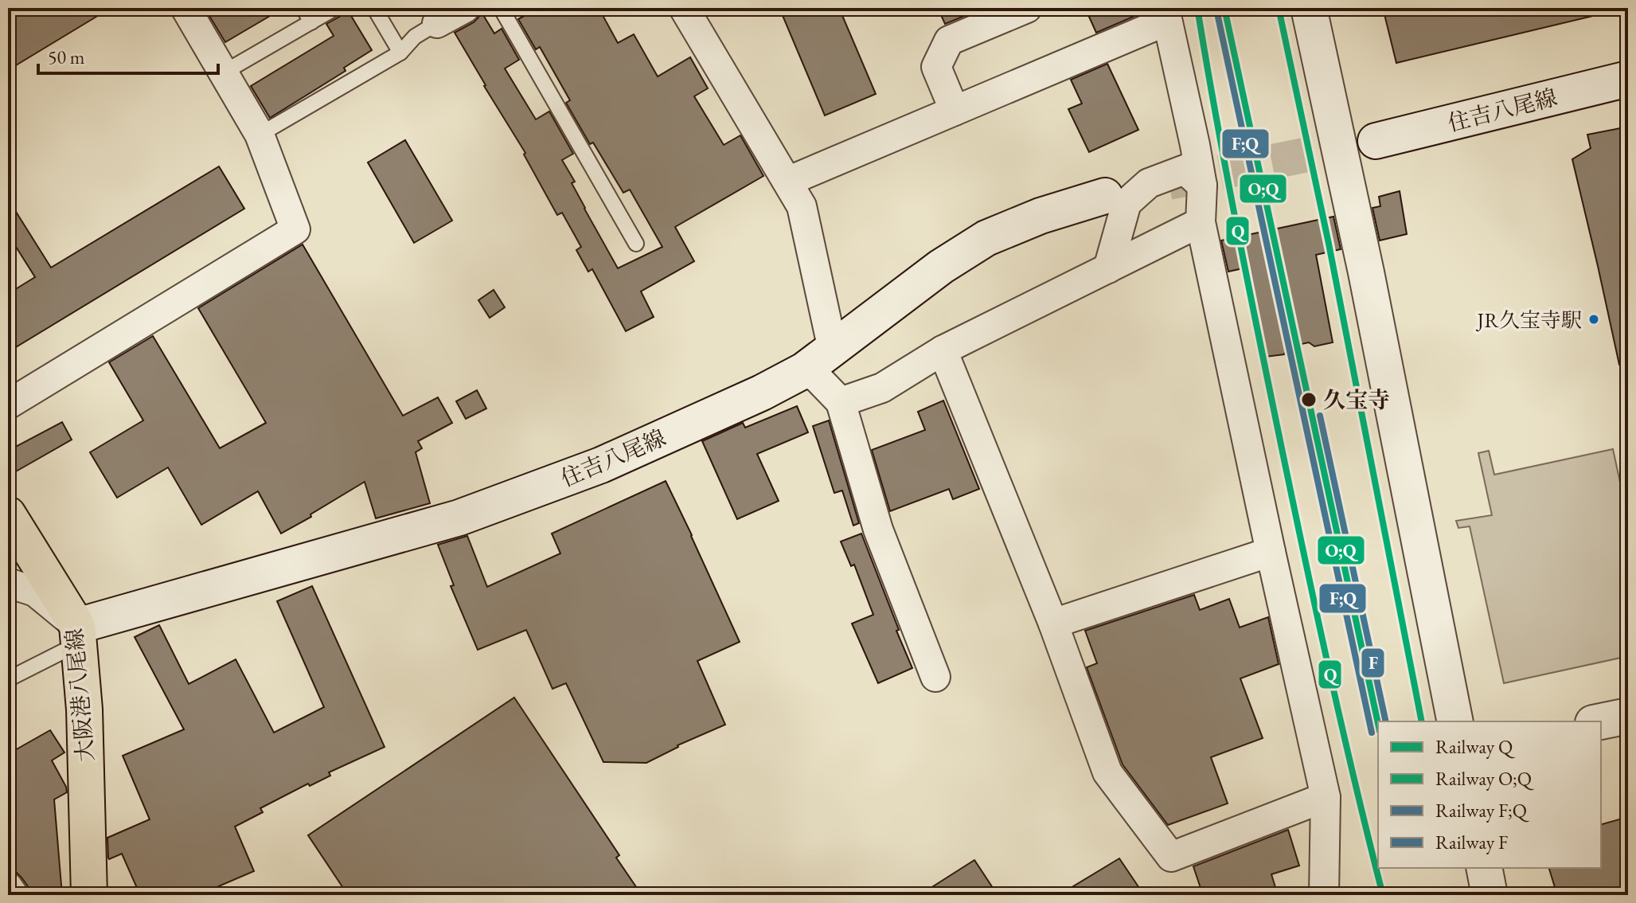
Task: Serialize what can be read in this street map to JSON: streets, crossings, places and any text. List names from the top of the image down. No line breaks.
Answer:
{"streets":{"main road":["住吉八尾線","大阪港八尾線"]},"crossings":[["住吉八尾線","大阪港八尾線"]],"places":["JR久宝寺駅","久宝寺"],"lines":["rail line Q","rail line O;Q","rail line F;Q","rail line F"],"legend":["Railway Q","Railway O;Q","Railway F;Q","Railway F"],"scale_bar":"50 m"}
